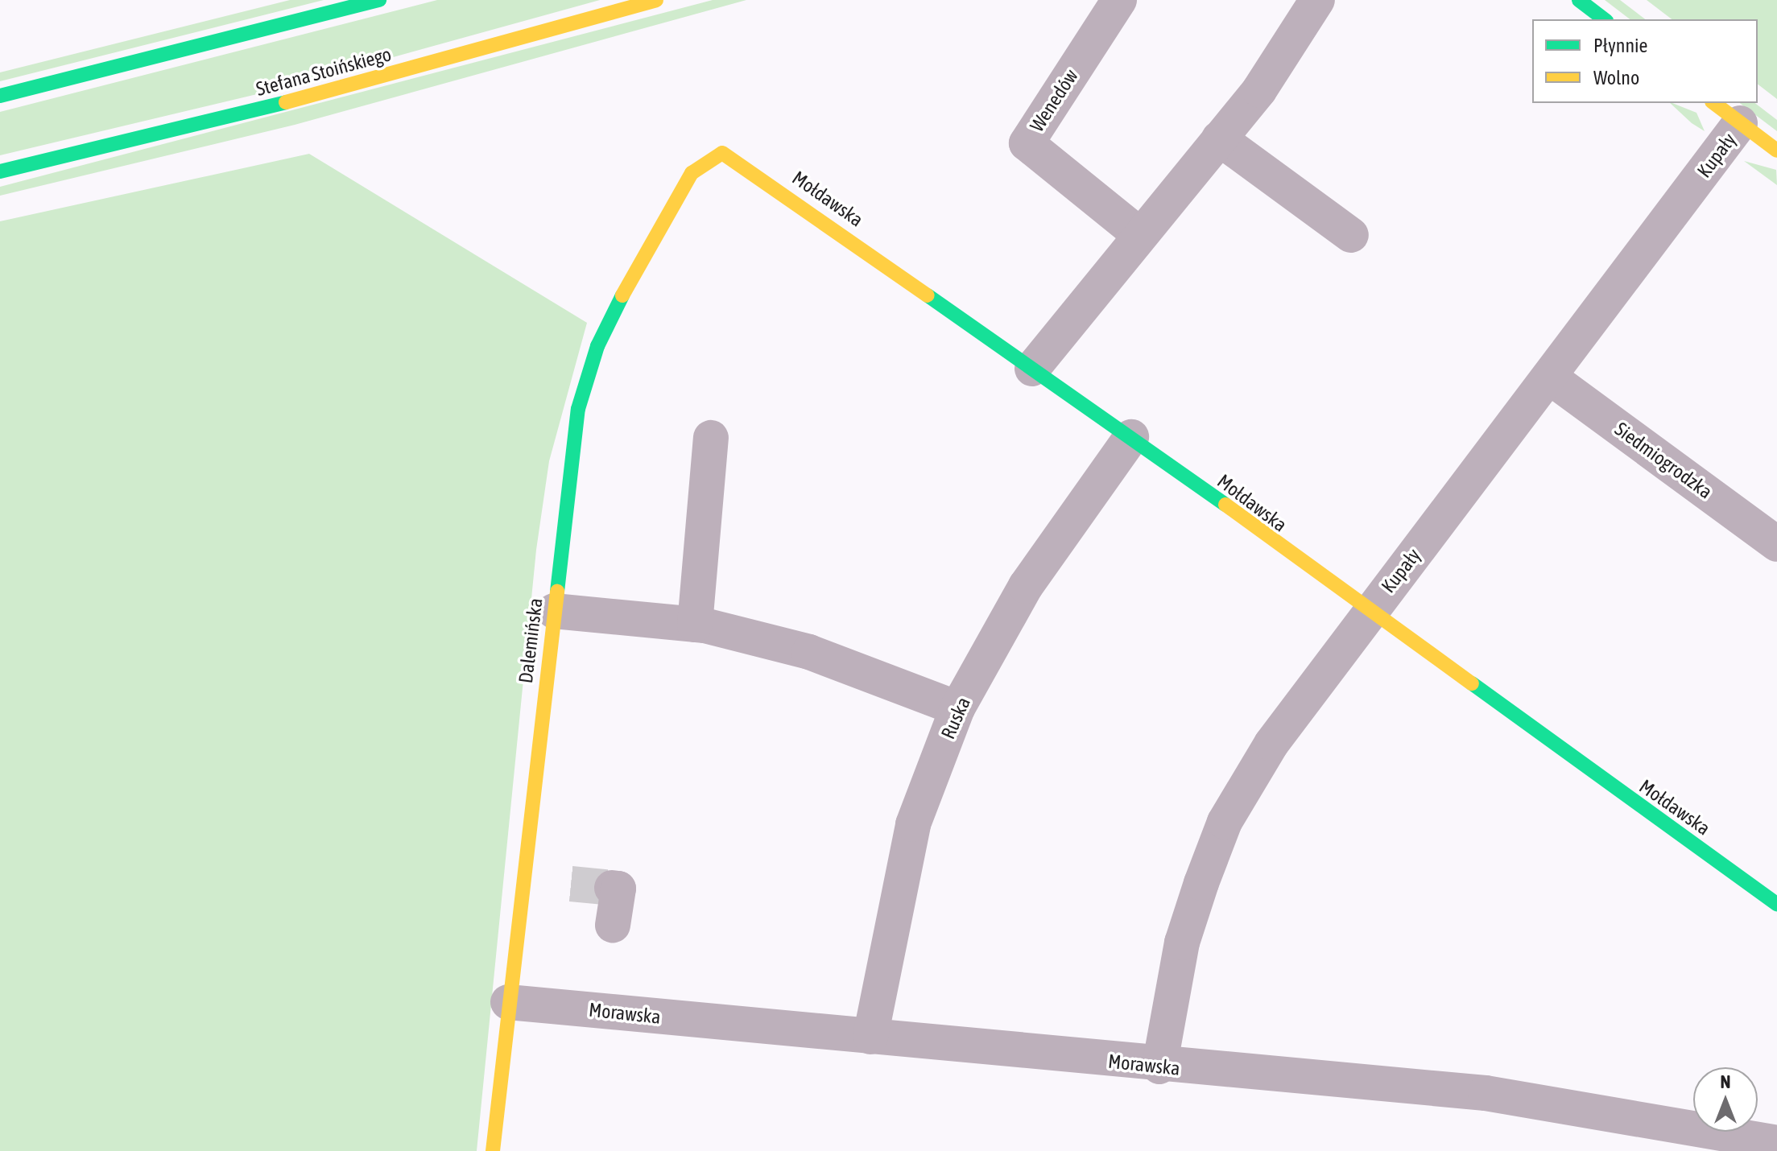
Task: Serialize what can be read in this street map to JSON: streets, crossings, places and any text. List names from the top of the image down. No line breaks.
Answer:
{"streets":{"street":["Stefana Stoińskiego","Wenedów","Kupały","Mołdawska","Siedmiogrodzka","Dalemińska","Ruska","Morawska"]},"crossings":[["Kupały","Mołdawska"],["Kupały","Siedmiogrodzka"],["Kupały","Morawska"],["Mołdawska","Dalemińska"],["Mołdawska","Ruska"],["Dalemińska","Morawska"],["Ruska","Morawska"]],"legend":["Płynnie","Wolno"],"north":"top"}
